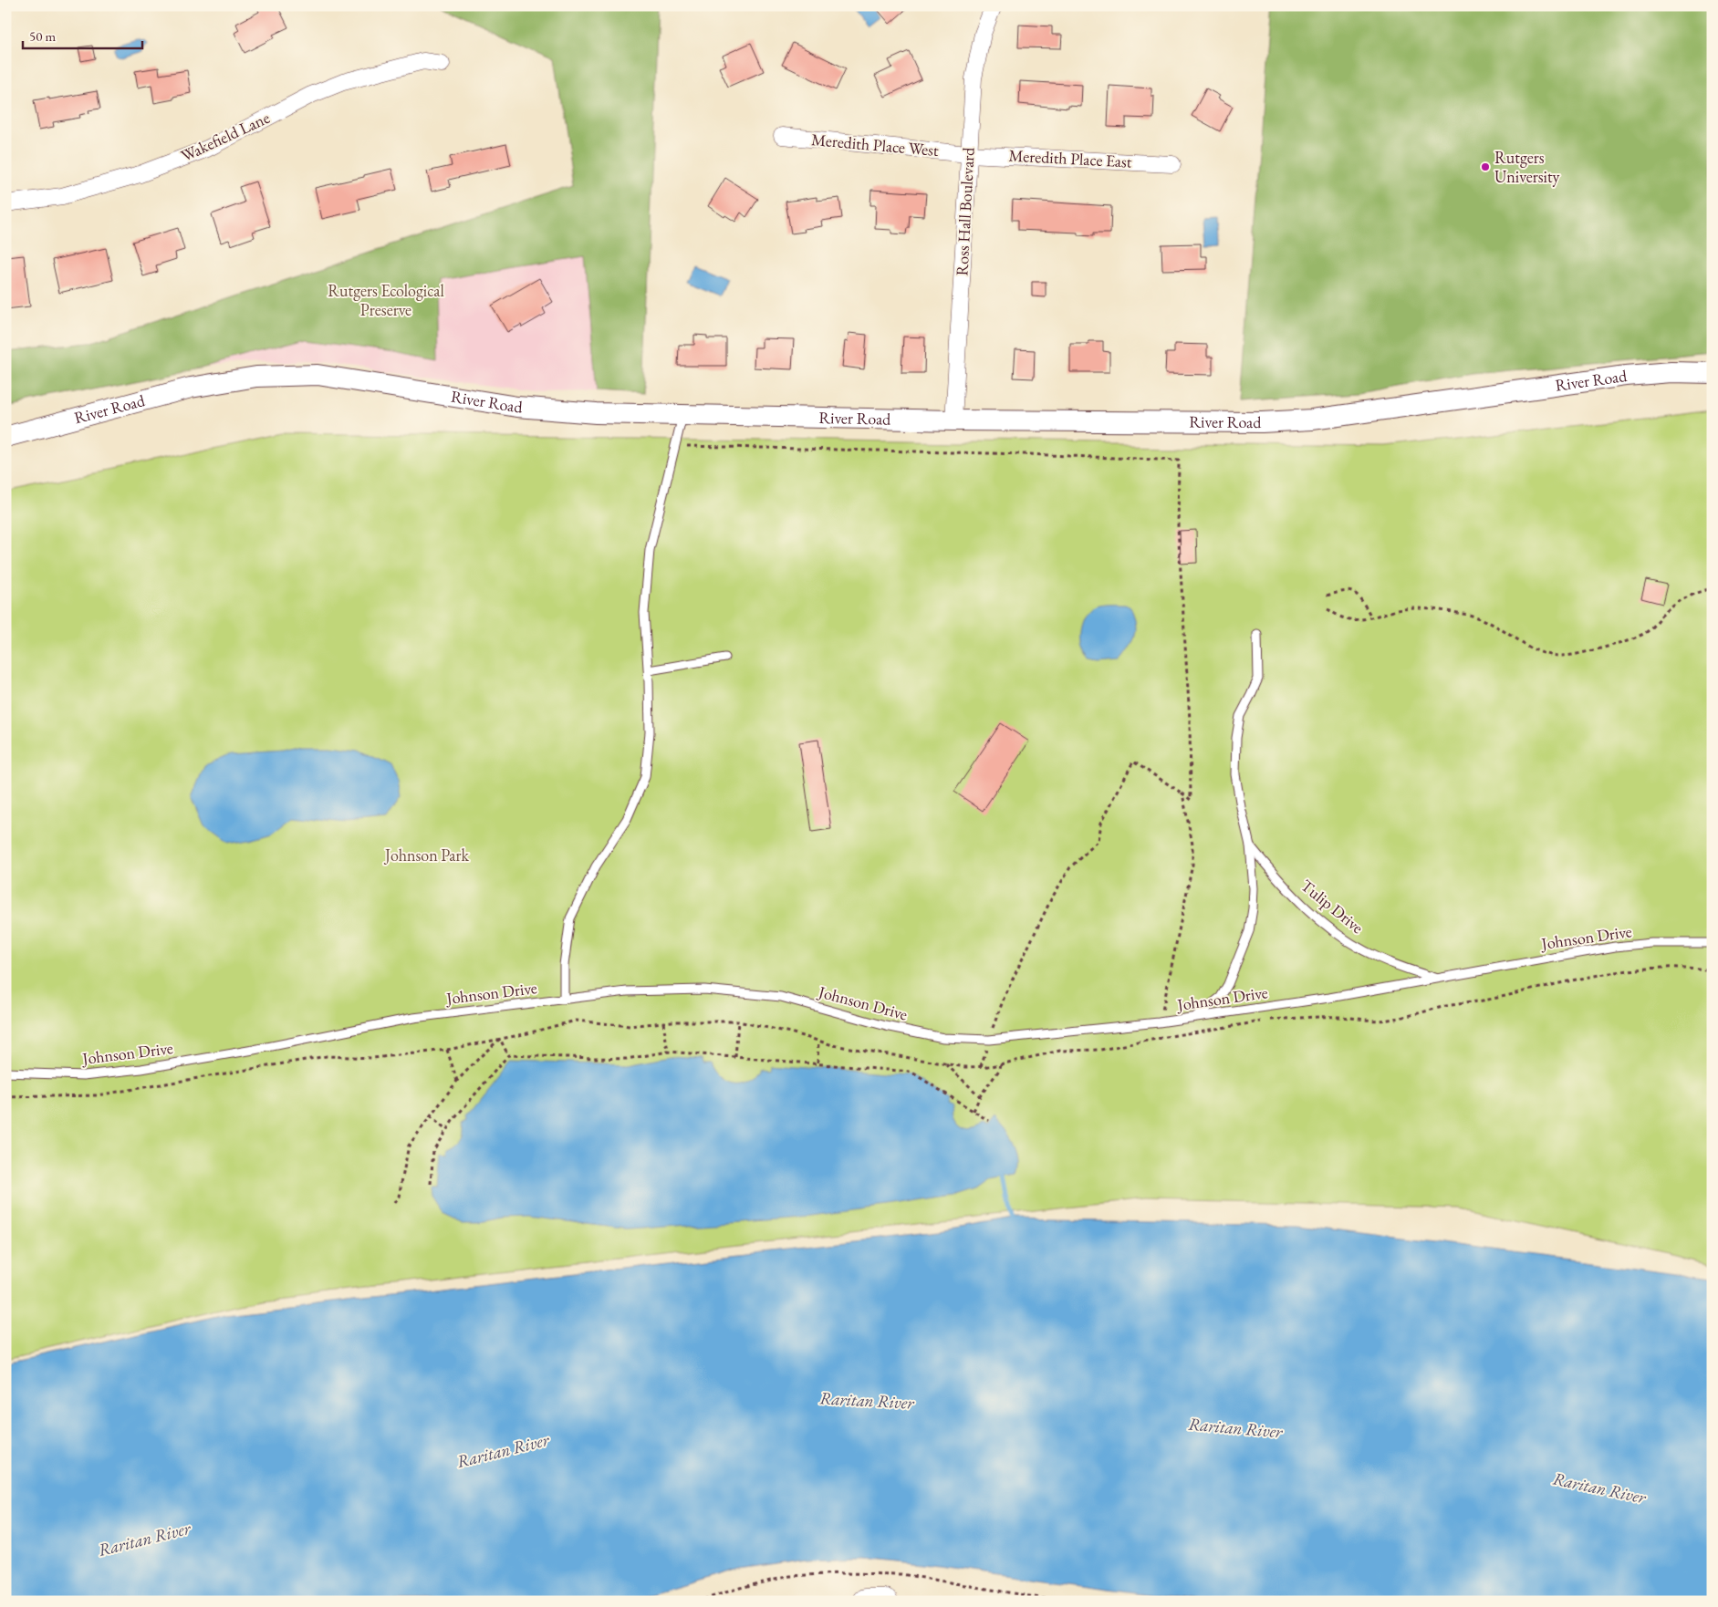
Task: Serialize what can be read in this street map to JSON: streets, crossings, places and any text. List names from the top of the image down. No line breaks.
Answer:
{"streets":{"street":["Wakefield Lane","Meredith Place West","Meredith Place East","Ross Hall Boulevard","River Road"],"lane":["Tulip Drive","Johnson Drive"]},"crossings":[["Meredith Place West","Meredith Place East"],["Meredith Place West","Ross Hall Boulevard"],["Meredith Place East","Ross Hall Boulevard"],["Ross Hall Boulevard","River Road"],["Tulip Drive","Johnson Drive"]],"water":["Raritan River"],"parks":["Rutgers Ecological Preserve","Johnson Park"],"places":["Rutgers University"],"scale_bar":"50 m"}
